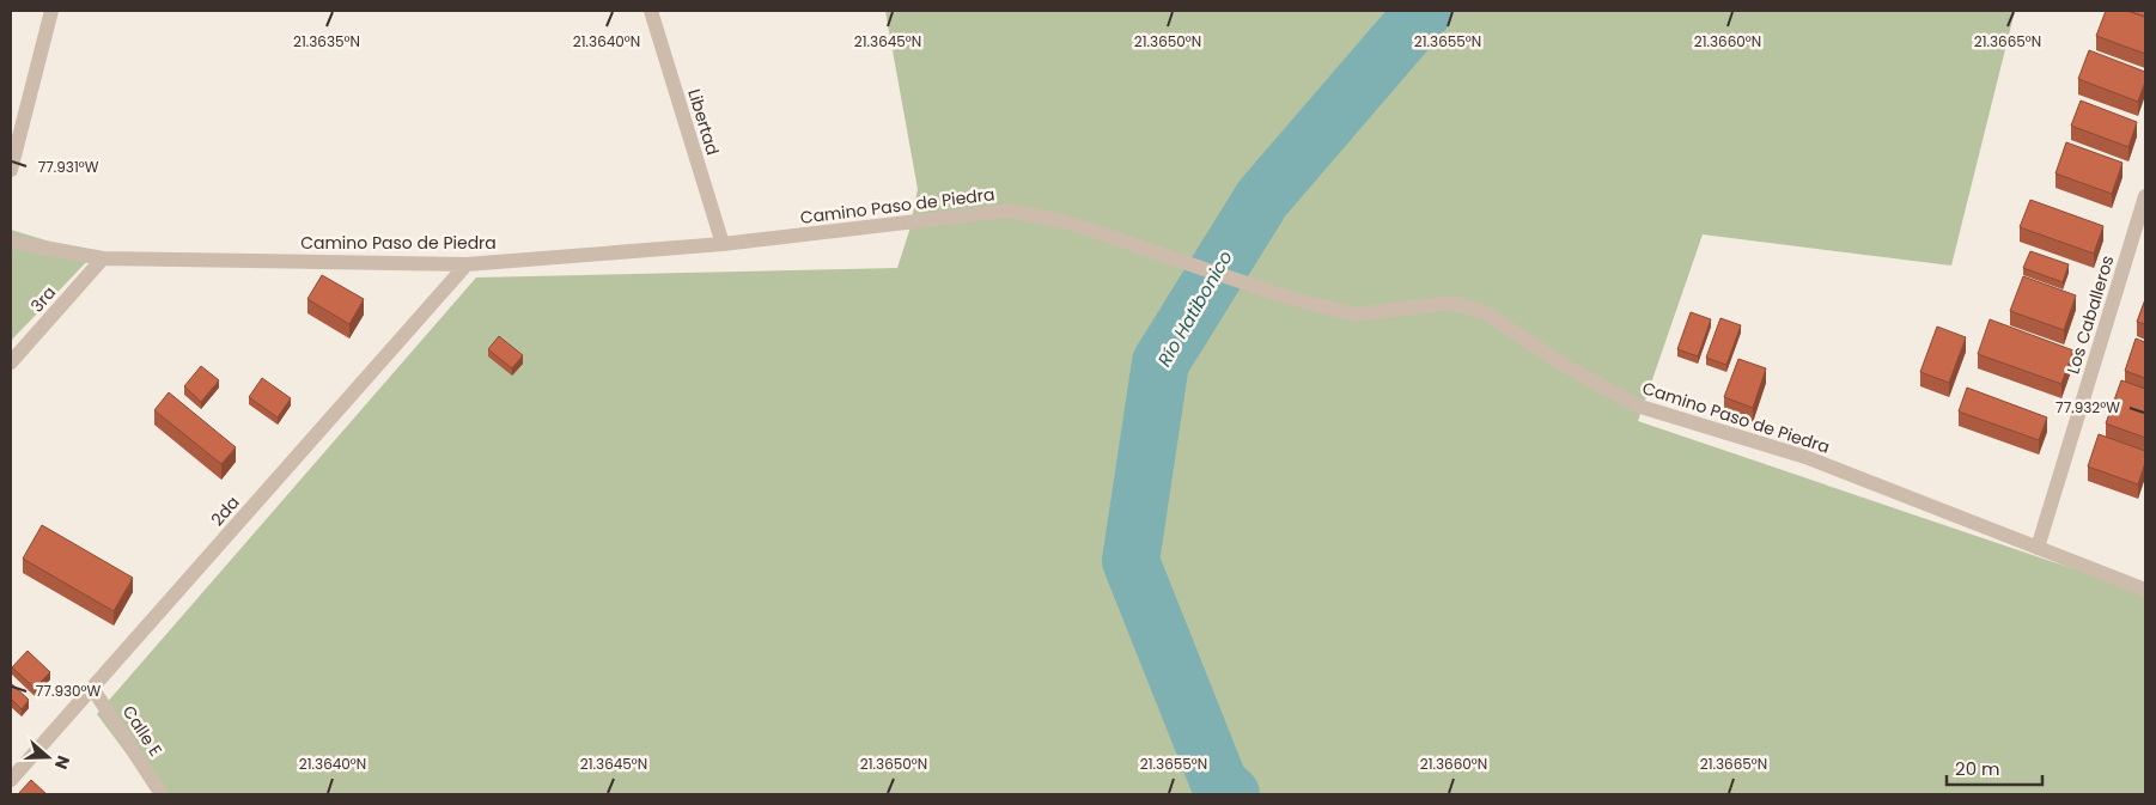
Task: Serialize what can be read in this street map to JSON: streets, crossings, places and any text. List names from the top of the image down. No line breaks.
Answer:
{"streets":{"street":["Libertad","Camino Paso de Piedra","3ra","Los Caballeros","2da","Calle E"]},"crossings":[["Libertad","Camino Paso de Piedra"],["Camino Paso de Piedra","3ra"],["Camino Paso de Piedra","Los Caballeros"],["Camino Paso de Piedra","2da"],["2da","Calle E"]],"water":["Río Hatibonico"],"scale_bar":"20 m","north":"right","coordinates":["21.3635°N","21.3640°N","21.3645°N","21.3650°N","21.3655°N","21.3660°N","21.3665°N","77.931°W","77.932°W","77.930°W"]}
